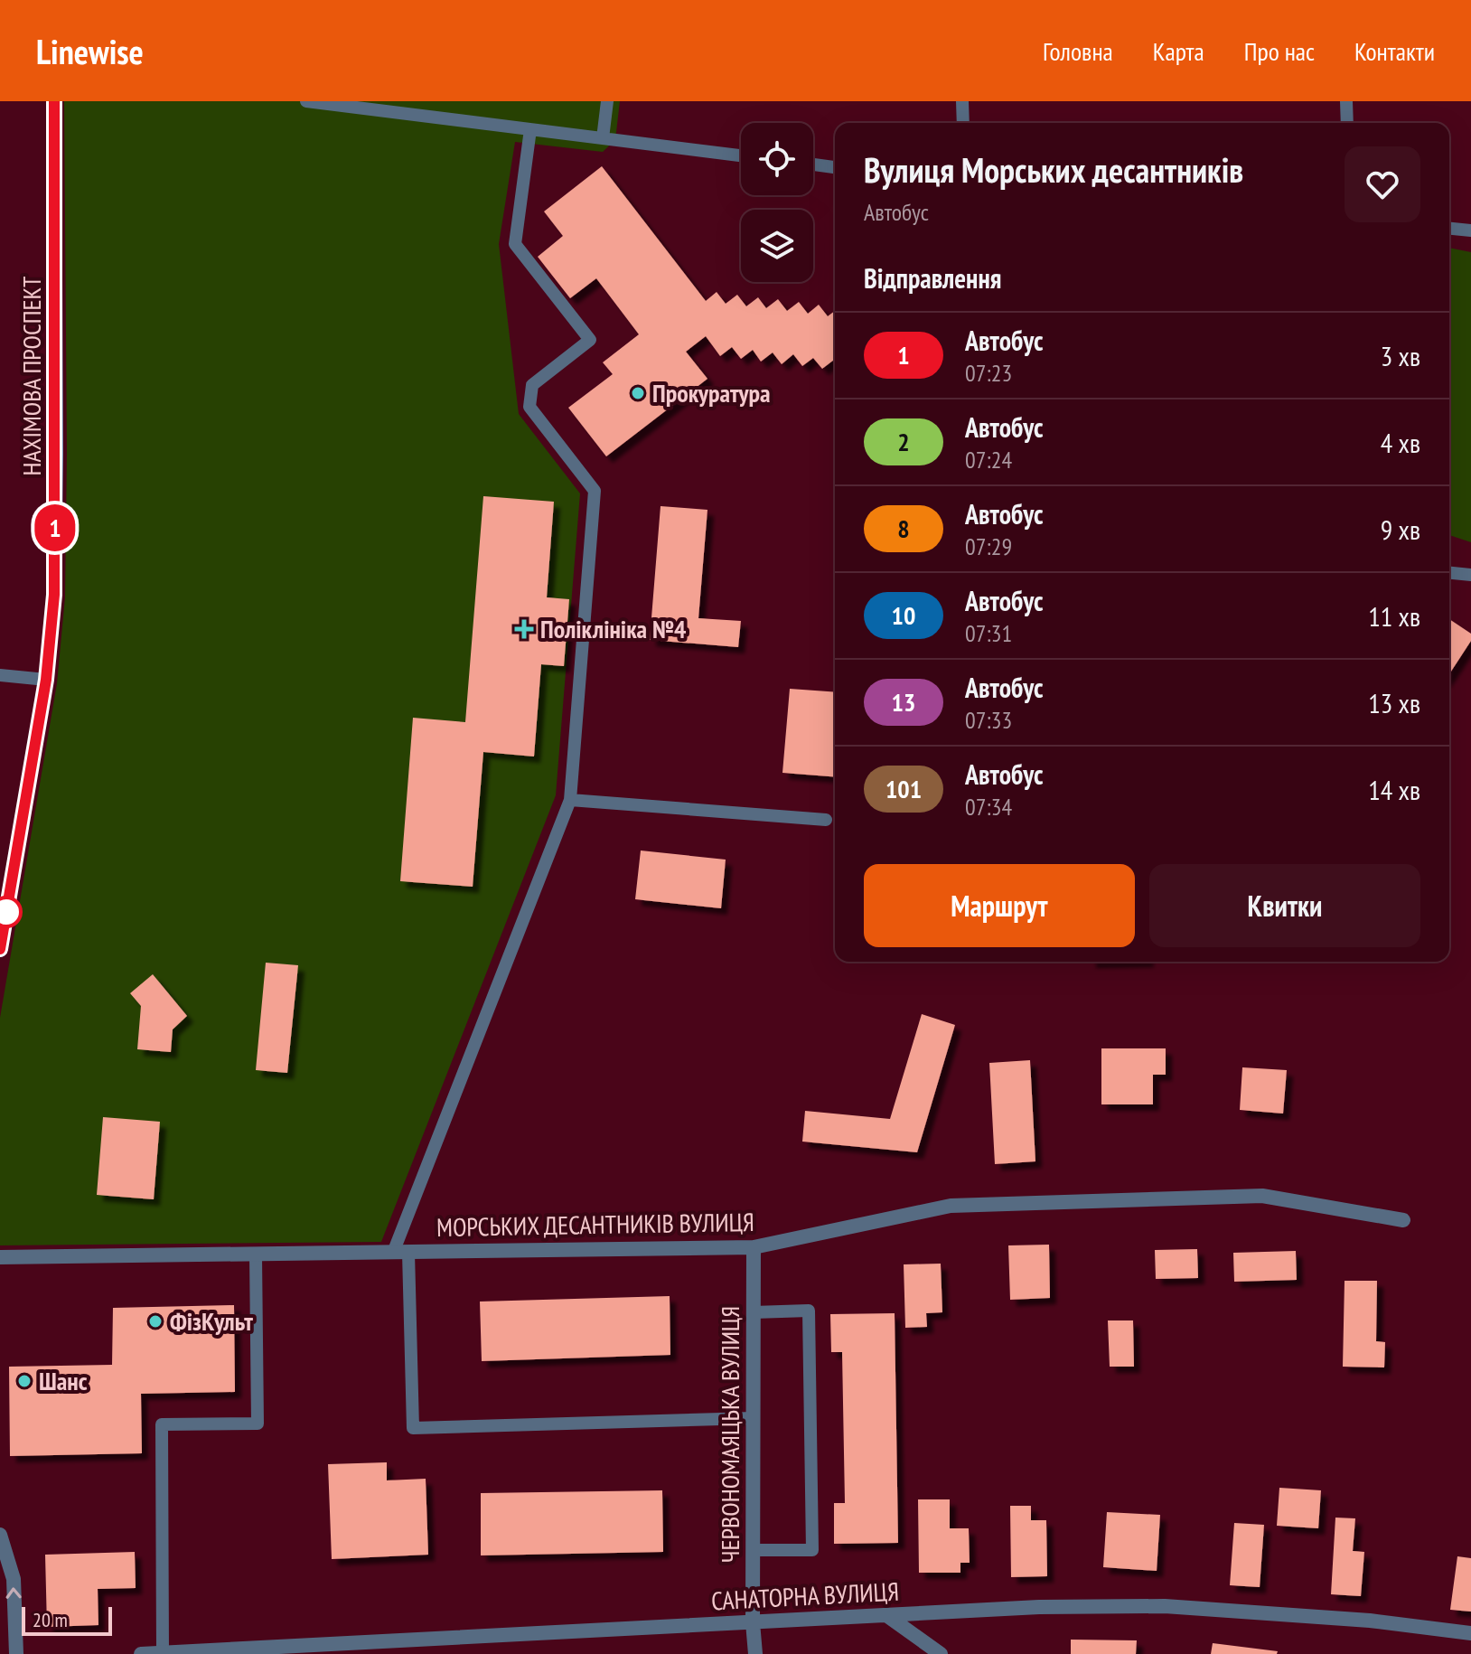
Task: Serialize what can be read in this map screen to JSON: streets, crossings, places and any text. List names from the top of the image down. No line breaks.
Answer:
{"streets":{"main road":["НАХІМОВА ПРОСПЕКТ"],"street":["МОРСЬКИХ ДЕСАНТНИКІВ ВУЛИЦЯ","ЧЕРВОНОМАЯЦЬКА ВУЛИЦЯ","САНАТОРНА ВУЛИЦЯ"]},"crossings":[["МОРСЬКИХ ДЕСАНТНИКІВ ВУЛИЦЯ","ЧЕРВОНОМАЯЦЬКА ВУЛИЦЯ"],["ЧЕРВОНОМАЯЦЬКА ВУЛИЦЯ","САНАТОРНА ВУЛИЦЯ"]],"places":{"other":["Прокуратура","ФізКульт","Шанс"],"health":["Поліклініка №4"]},"lines":["bus line 1"],"scale_bar":"20 m","page":{"header":"Linewise","nav":["Головна","Карта","Про нас","Контакти"],"on_map":"1","heading":[["Вулиця Морських десантників","Автобус"],"Відправлення"],"list":[{"mark":"1","name":"Автобус","note":"07:23","value":"3 хв"},{"mark":"2","name":"Автобус","note":"07:24","value":"4 хв"},{"mark":"8","name":"Автобус","note":"07:29","value":"9 хв"},{"mark":"10","name":"Автобус","note":"07:31","value":"11 хв"},{"mark":"13","name":"Автобус","note":"07:33","value":"13 хв"},{"mark":"101","name":"Автобус","note":"07:34","value":"14 хв"}],"buttons":["Маршрут","Квитки"],"scale":"20 m"}}
